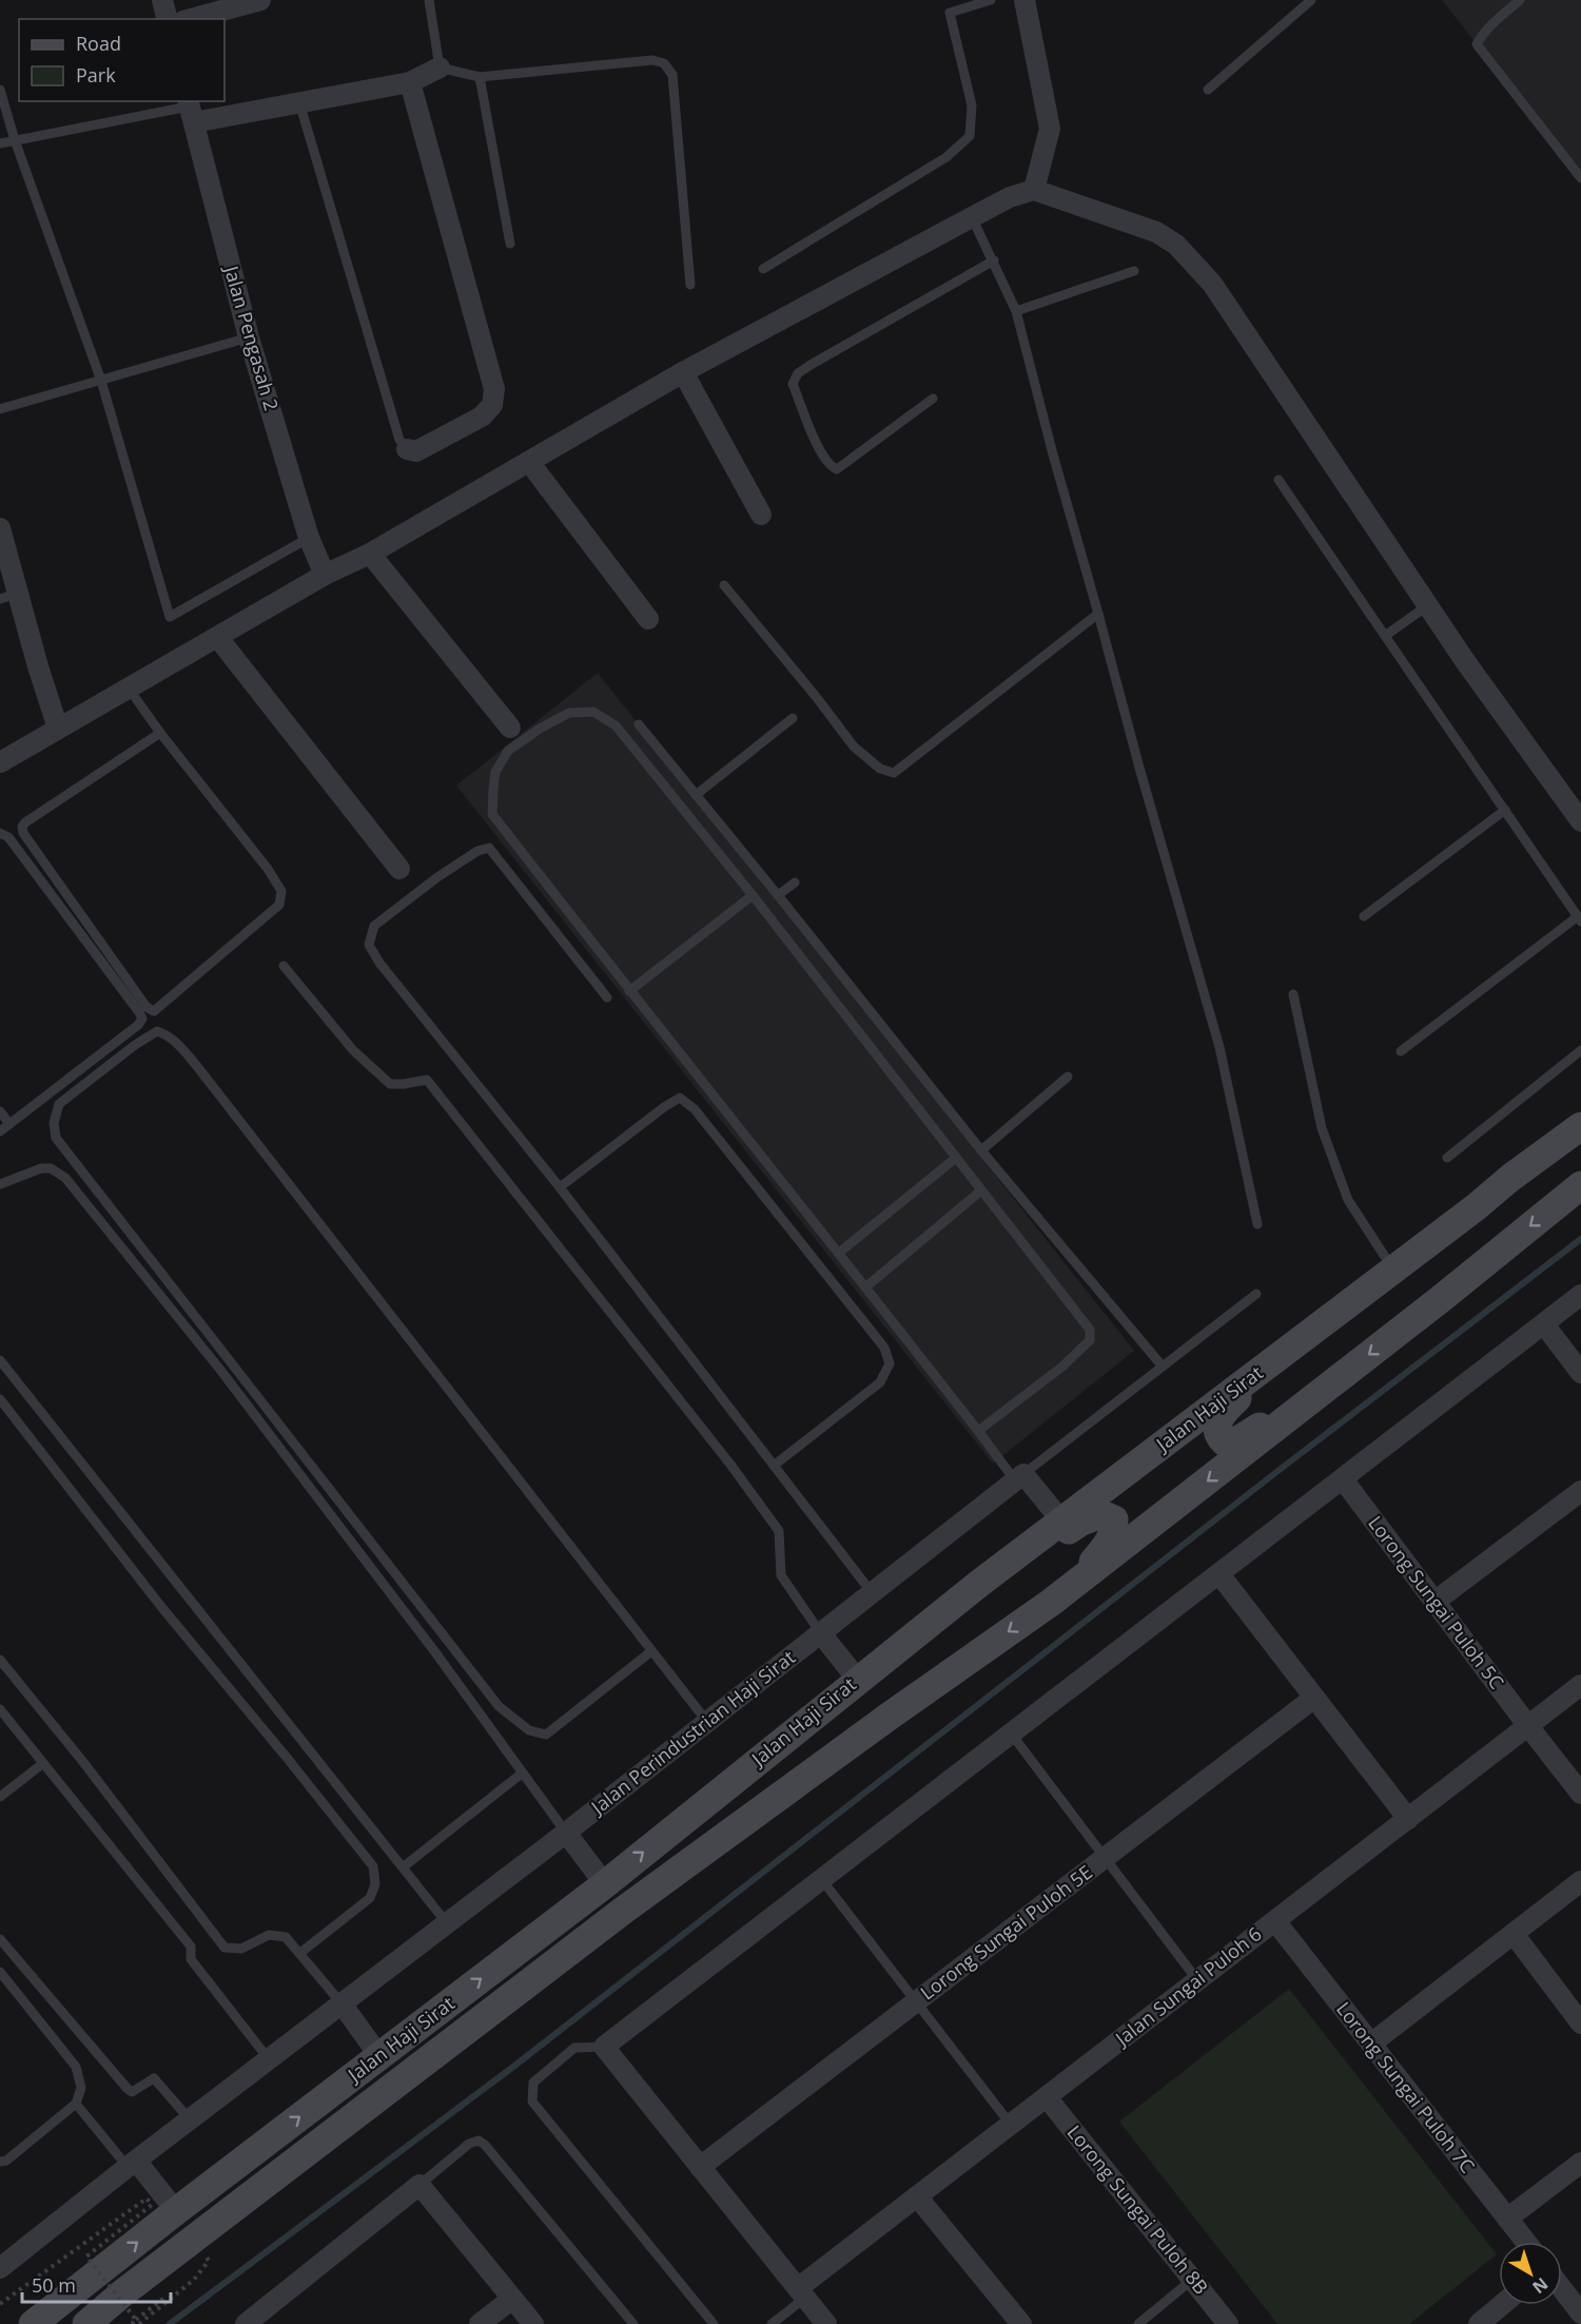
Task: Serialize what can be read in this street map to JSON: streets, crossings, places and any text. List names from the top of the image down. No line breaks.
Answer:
{"streets":{"main road":["Jalan Haji Sirat"],"street":["Jalan Pengasah 2","Lorong Sungai Puloh 5C","Jalan Perindustrian Haji Sirat","Lorong Sungai Puloh 5E","Jalan Sungai Puloh 6","Lorong Sungai Puloh 7C","Lorong Sungai Puloh 8B"]},"crossings":[["Lorong Sungai Puloh 5C","Jalan Sungai Puloh 6"],["Jalan Sungai Puloh 6","Lorong Sungai Puloh 7C"],["Jalan Sungai Puloh 6","Lorong Sungai Puloh 8B"]],"legend":["Road","Park"],"scale_bar":"50 m","north":"bottom right"}
